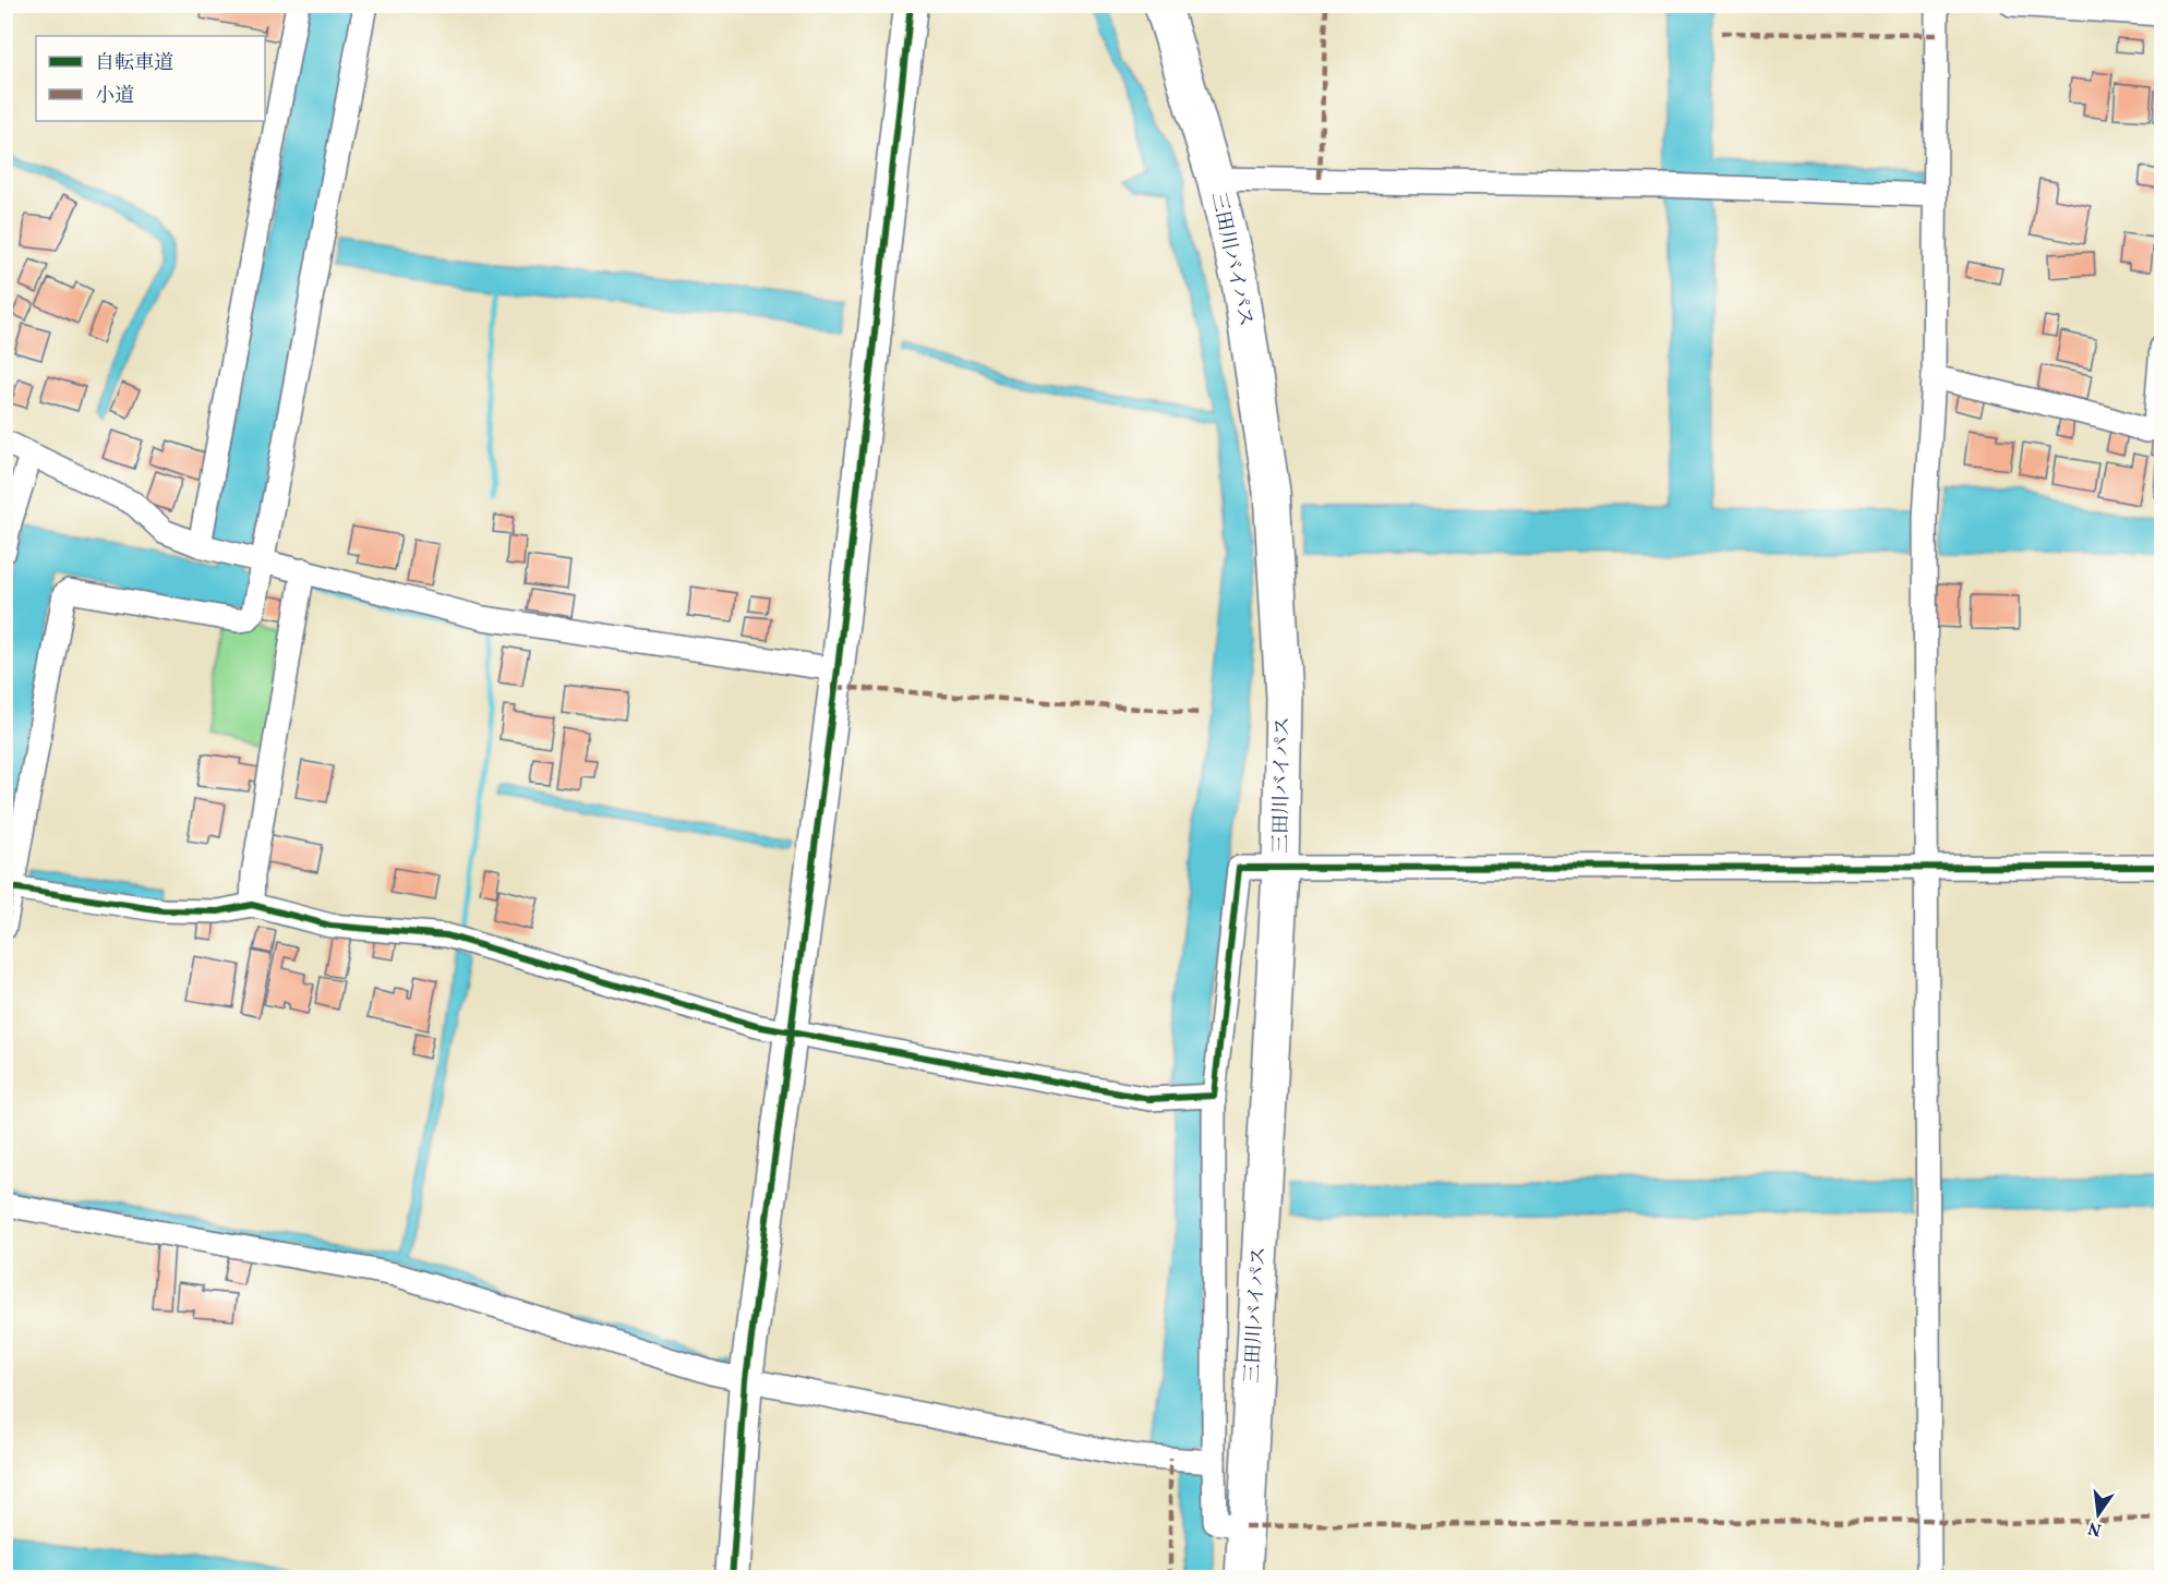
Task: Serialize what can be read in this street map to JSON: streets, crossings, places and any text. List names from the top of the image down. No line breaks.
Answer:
{"streets":{"highway":["三田川バイパス"]},"legend":["自転車道","小道"],"north":"bottom"}
